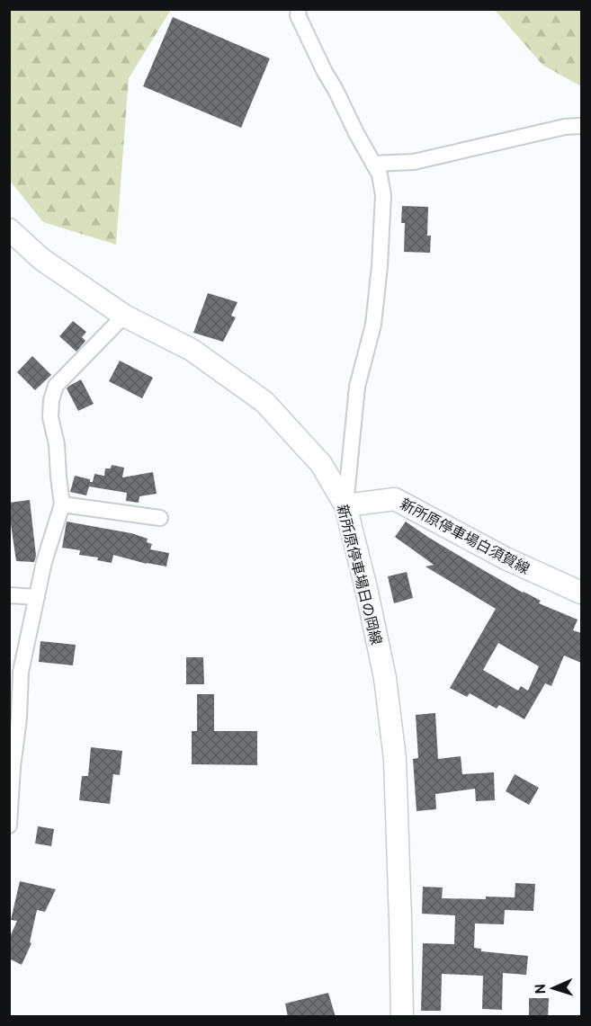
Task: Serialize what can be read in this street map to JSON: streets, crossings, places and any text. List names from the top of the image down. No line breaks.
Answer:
{"streets":{"main road":["新所原停車場白須賀線","新所原停車場日の岡線"]},"crossings":[["新所原停車場白須賀線","新所原停車場日の岡線"]],"north":"left"}
